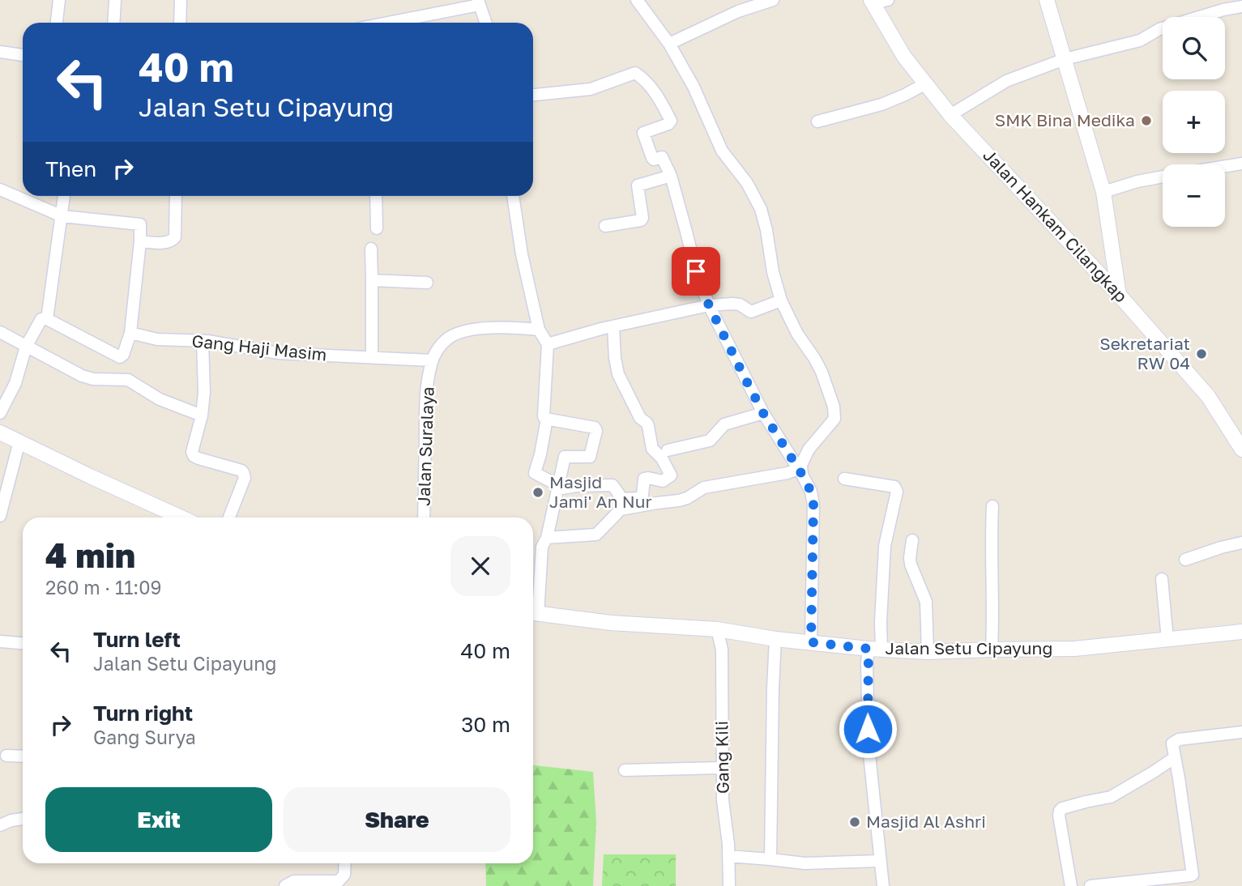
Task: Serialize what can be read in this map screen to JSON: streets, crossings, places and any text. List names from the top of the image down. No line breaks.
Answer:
{"streets":{"street":["Jalan Hankam Cilangkap","Gang Haji Masim","Jalan Suralaya","Jalan Setu Cipayung","Gang Kili"]},"crossings":[["Gang Haji Masim","Jalan Suralaya"],["Jalan Setu Cipayung","Gang Kili"]],"places":["SMK Bina Medika","Sekretariat RW 04","Masjid Jami' An Nur","Masjid Al Ashri"],"page":{"map_buttons":["+","−"],"turn":["40 m","Jalan Setu Cipayung"],"then":"Then","heading":["4 min","260 m · 11:09"],"list":[{"name":"Turn left","note":"Jalan Setu Cipayung","value":"40 m"},{"name":"Turn right","note":"Gang Surya","value":"30 m"}],"buttons":["Exit","Share"]}}
